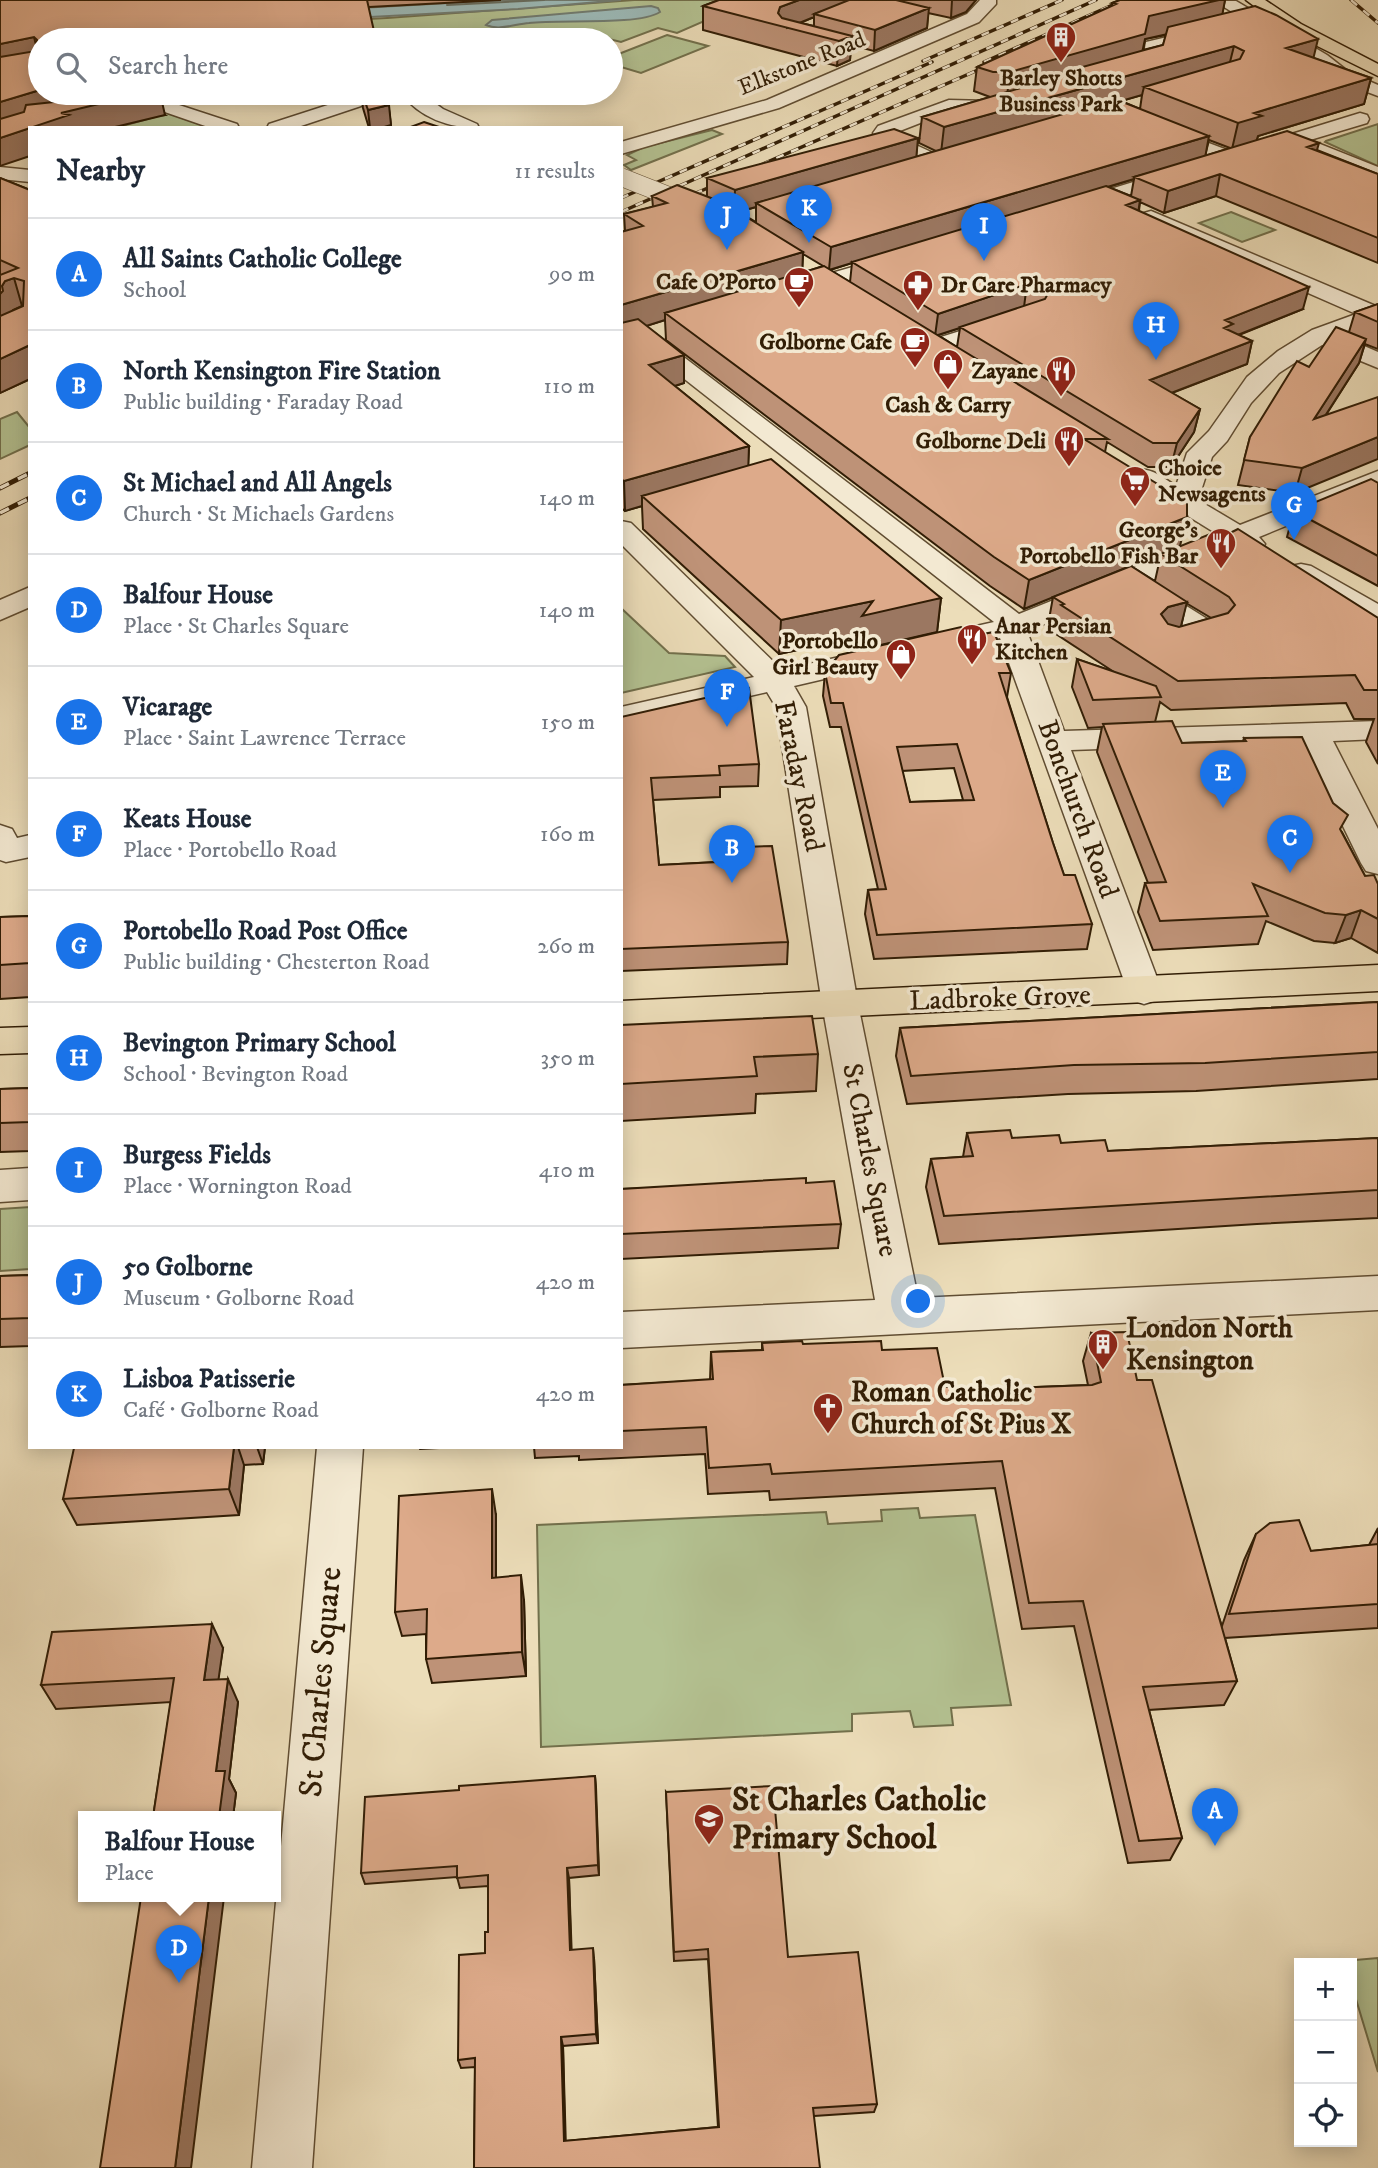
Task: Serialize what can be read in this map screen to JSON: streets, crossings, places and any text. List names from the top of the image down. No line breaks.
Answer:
{"streets":{"main road":["Ladbroke Grove"],"street":["Elkstone Road","Faraday Road","Bonchurch Road","St Charles Square"]},"crossings":[["Faraday Road","Ladbroke Grove"],["Faraday Road","St Charles Square"],["Bonchurch Road","Ladbroke Grove"],["Ladbroke Grove","St Charles Square"]],"places":{"building":["Barley Shotts Business Park","London North Kensington"],"cafe":["Cafe O'Porto","Golborne Cafe"],"pharmacy":["Dr Care Pharmacy"],"shop":["Cash & Carry","Portobello Girl Beauty"],"restaurant":["Zayane","Golborne Deli","George's Portobello Fish Bar","Anar Persian Kitchen"],"supermarket":["Choice Newsagents"],"church":["Roman Catholic Church of St Pius X"],"school or university":["St Charles Catholic Primary School"]},"page":{"search":"Search here","heading":["Nearby","11 results"],"pins":["K","J","I","H","G","F","E","C","B","A","D"],"list":[{"mark":"A","name":"All Saints Catholic College","note":"School","value":"90 m"},{"mark":"B","name":"North Kensington Fire Station","note":"Public building · Faraday Road","value":"110 m"},{"mark":"C","name":"St Michael and All Angels","note":"Church · St Michaels Gardens","value":"140 m"},{"mark":"D","name":"Balfour House","note":"Place · St Charles Square","value":"140 m"},{"mark":"E","name":"Vicarage","note":"Place · Saint Lawrence Terrace","value":"150 m"},{"mark":"F","name":"Keats House","note":"Place · Portobello Road","value":"160 m"},{"mark":"G","name":"Portobello Road Post Office","note":"Public building · Chesterton Road","value":"260 m"},{"mark":"H","name":"Bevington Primary School","note":"School · Bevington Road","value":"350 m"},{"mark":"I","name":"Burgess Fields","note":"Place · Wornington Road","value":"410 m"},{"mark":"J","name":"50 Golborne","note":"Museum · Golborne Road","value":"420 m"},{"mark":"K","name":"Lisboa Patisserie","note":"Café · Golborne Road","value":"420 m"}],"popup":["Balfour House","Place"],"map_buttons":["+","−"]}}
